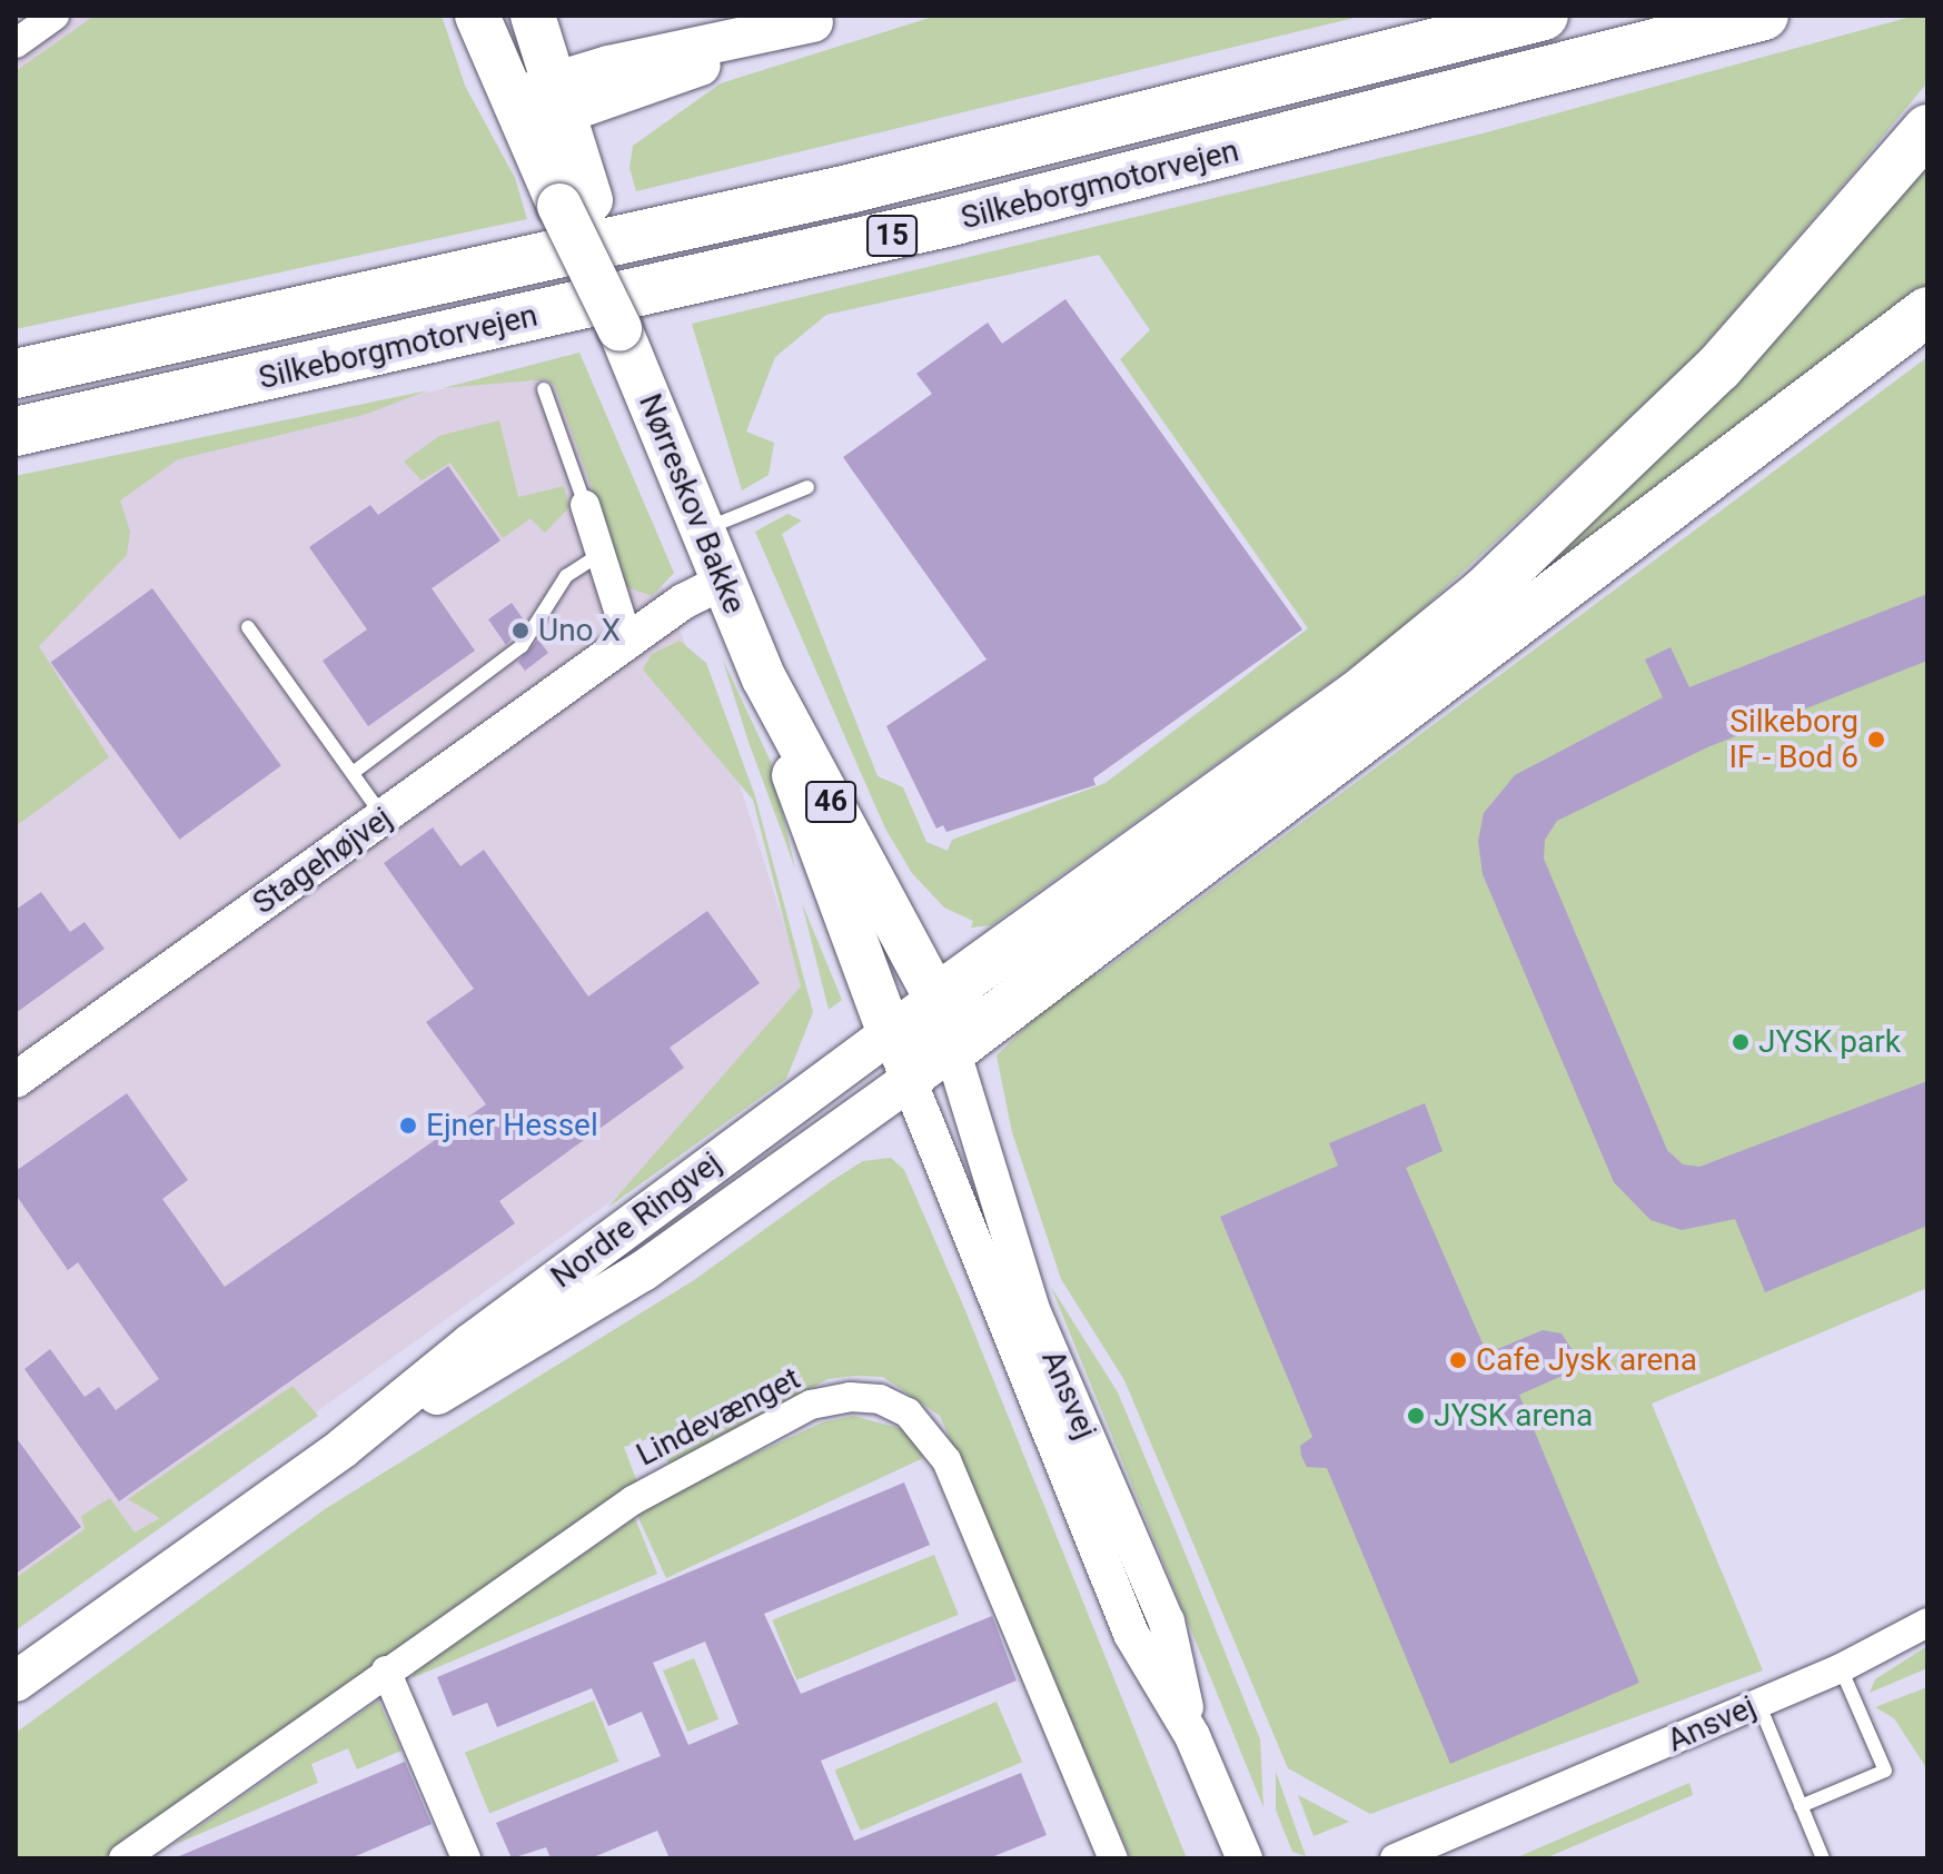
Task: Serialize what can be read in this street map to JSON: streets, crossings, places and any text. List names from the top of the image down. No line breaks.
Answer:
{"streets":{"highway":["Silkeborgmotorvejen","15"],"main road":["Nørreskov Bakke","46","Nordre Ringvej"],"street":["Stagehøjvej","Ansvej","Lindevænget"]},"crossings":[["Nørreskov Bakke","Stagehøjvej"],["Nørreskov Bakke","Nordre Ringvej"],["Nørreskov Bakke","Ansvej"],["Nordre Ringvej","Ansvej"]],"places":["Uno X","Silkeborg IF - Bod 6","JYSK park","Ejner Hessel","Cafe Jysk arena","JYSK arena"]}
